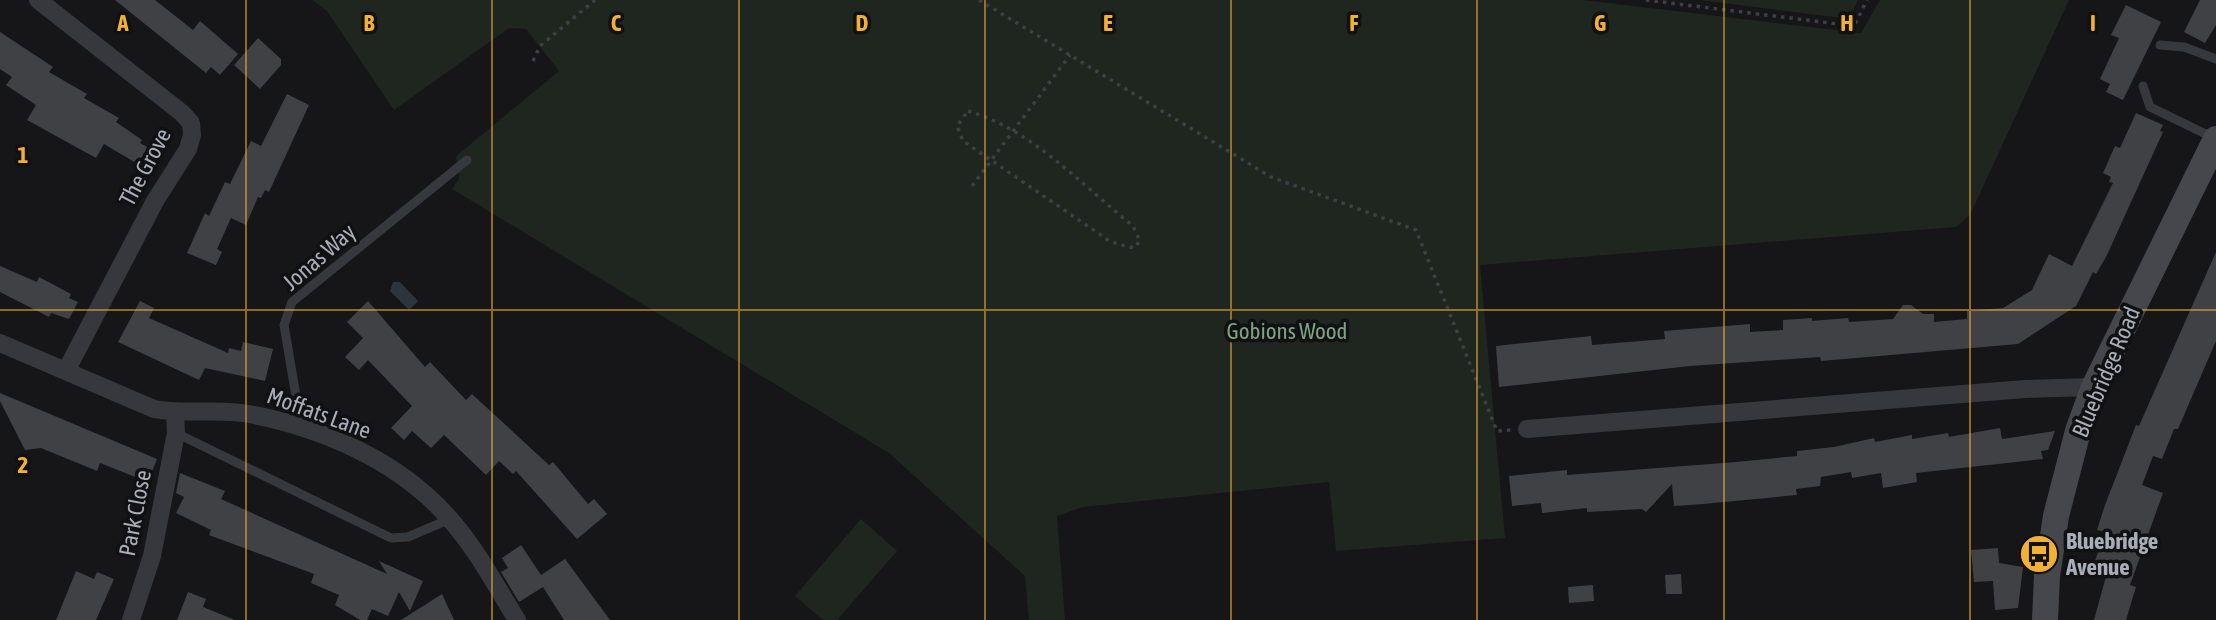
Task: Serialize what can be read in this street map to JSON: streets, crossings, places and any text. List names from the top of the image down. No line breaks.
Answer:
{"streets":{"street":["The Grove","Bluebridge Road","Moffats Lane","Park Close"],"lane":["Jonas Way"]},"crossings":[["The Grove","Moffats Lane"],["Jonas Way","Moffats Lane"],["Moffats Lane","Park Close"]],"parks":["Gobions Wood"],"places":{"bus stop":["Bluebridge Avenue"]},"grid":{"columns":["A","B","C","D","E","F","G","H","I"],"rows":["1","2"]}}
